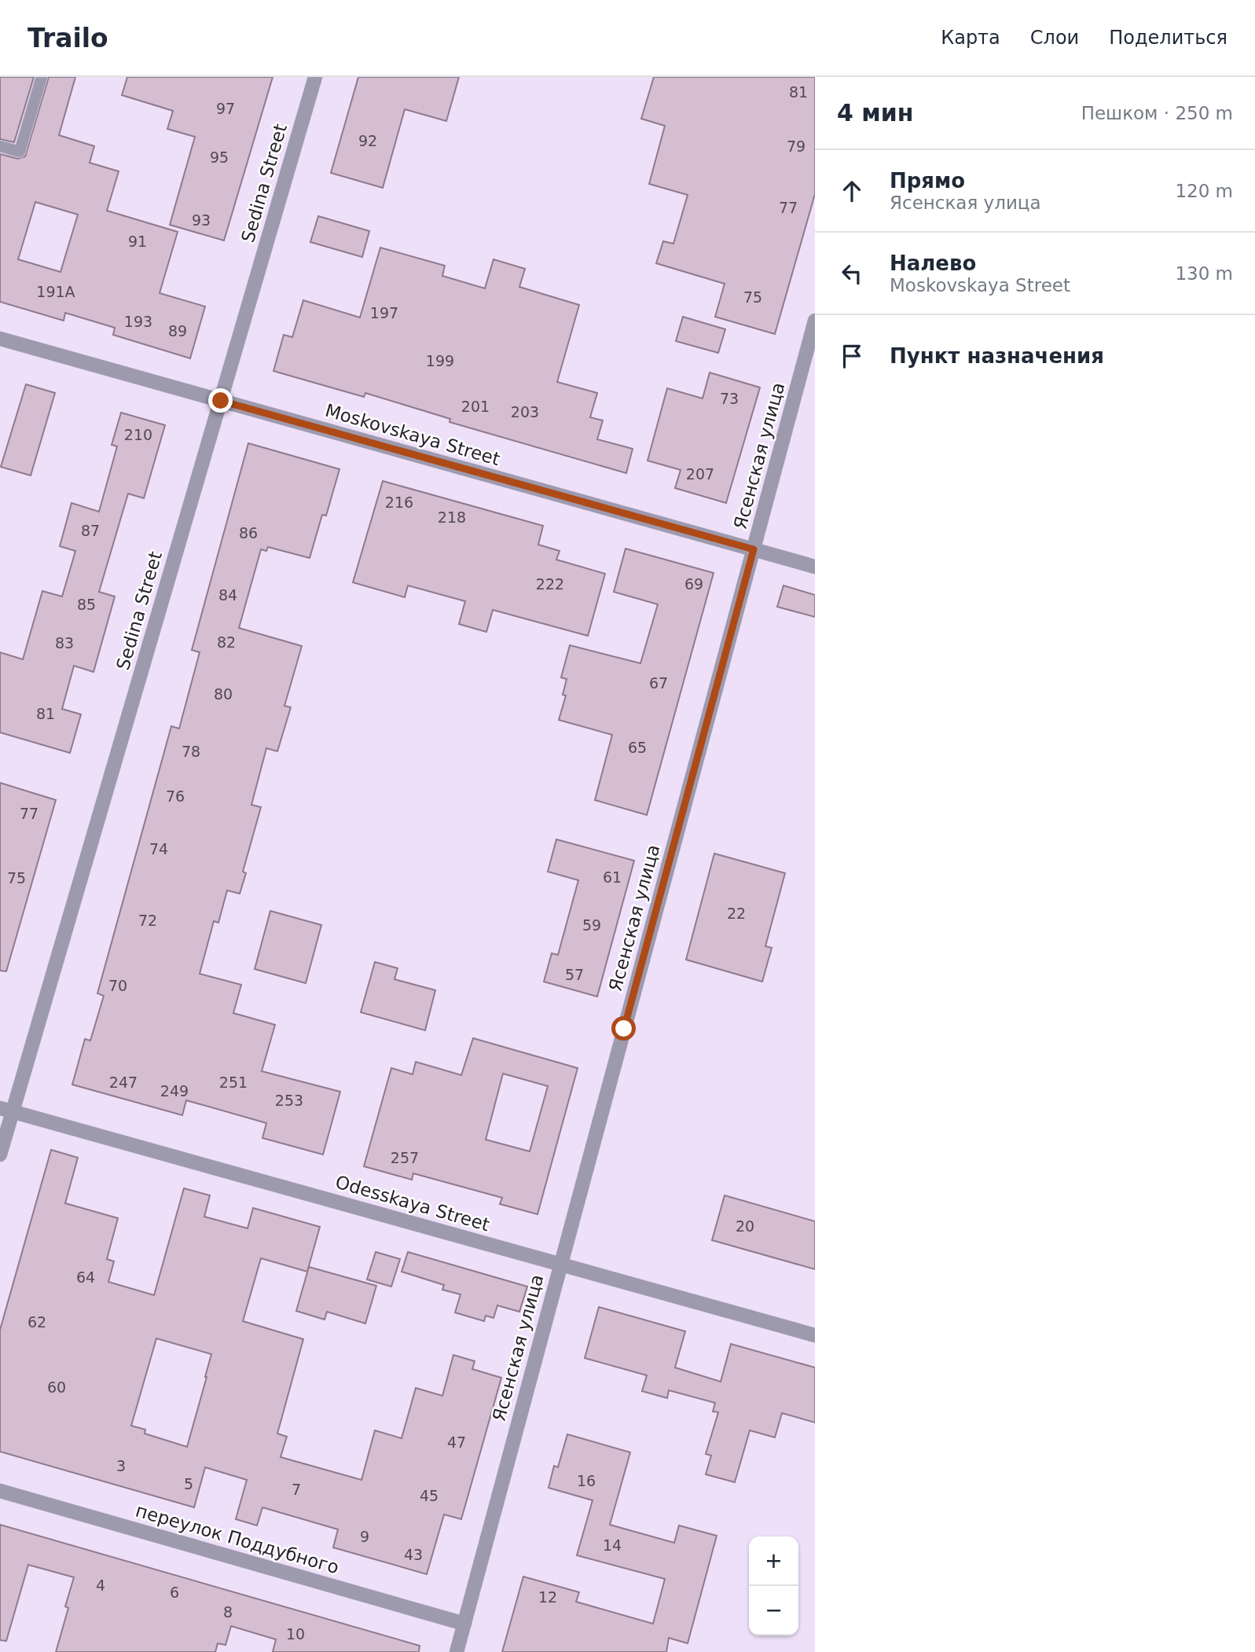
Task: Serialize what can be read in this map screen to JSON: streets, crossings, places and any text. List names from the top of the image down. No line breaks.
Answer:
{"streets":{"street":["Sedina Street","Moskovskaya Street","Ясенская улица","Odesskaya Street","переулок Поддубного"]},"crossings":[["Sedina Street","Moskovskaya Street"],["Sedina Street","Odesskaya Street"],["Moskovskaya Street","Ясенская улица"],["Ясенская улица","Odesskaya Street"],["Ясенская улица","переулок Поддубного"]],"house_numbers":["81","97","92","79","95","77","93","91","191А","75","197","193","89","199","73","201","203","210","207","216","218","87","86","222","69","84","85","82","83","67","80","81","65","78","76","77","74","61","75","22","72","59","57","70","247","251","249","253","257","20","64","62","60","47","3","16","5","7","45","9","14","43","4","6","12","8","10"],"page":{"header":"Trailo","nav":["Карта","Слои","Поделиться"],"heading":["4 мин","Пешком · 250 m"],"list":[["Прямо","Ясенская улица","120 m"],["Налево","Moskovskaya Street","130 m"],"Пункт назначения"],"map_buttons":["+","−"]}}
